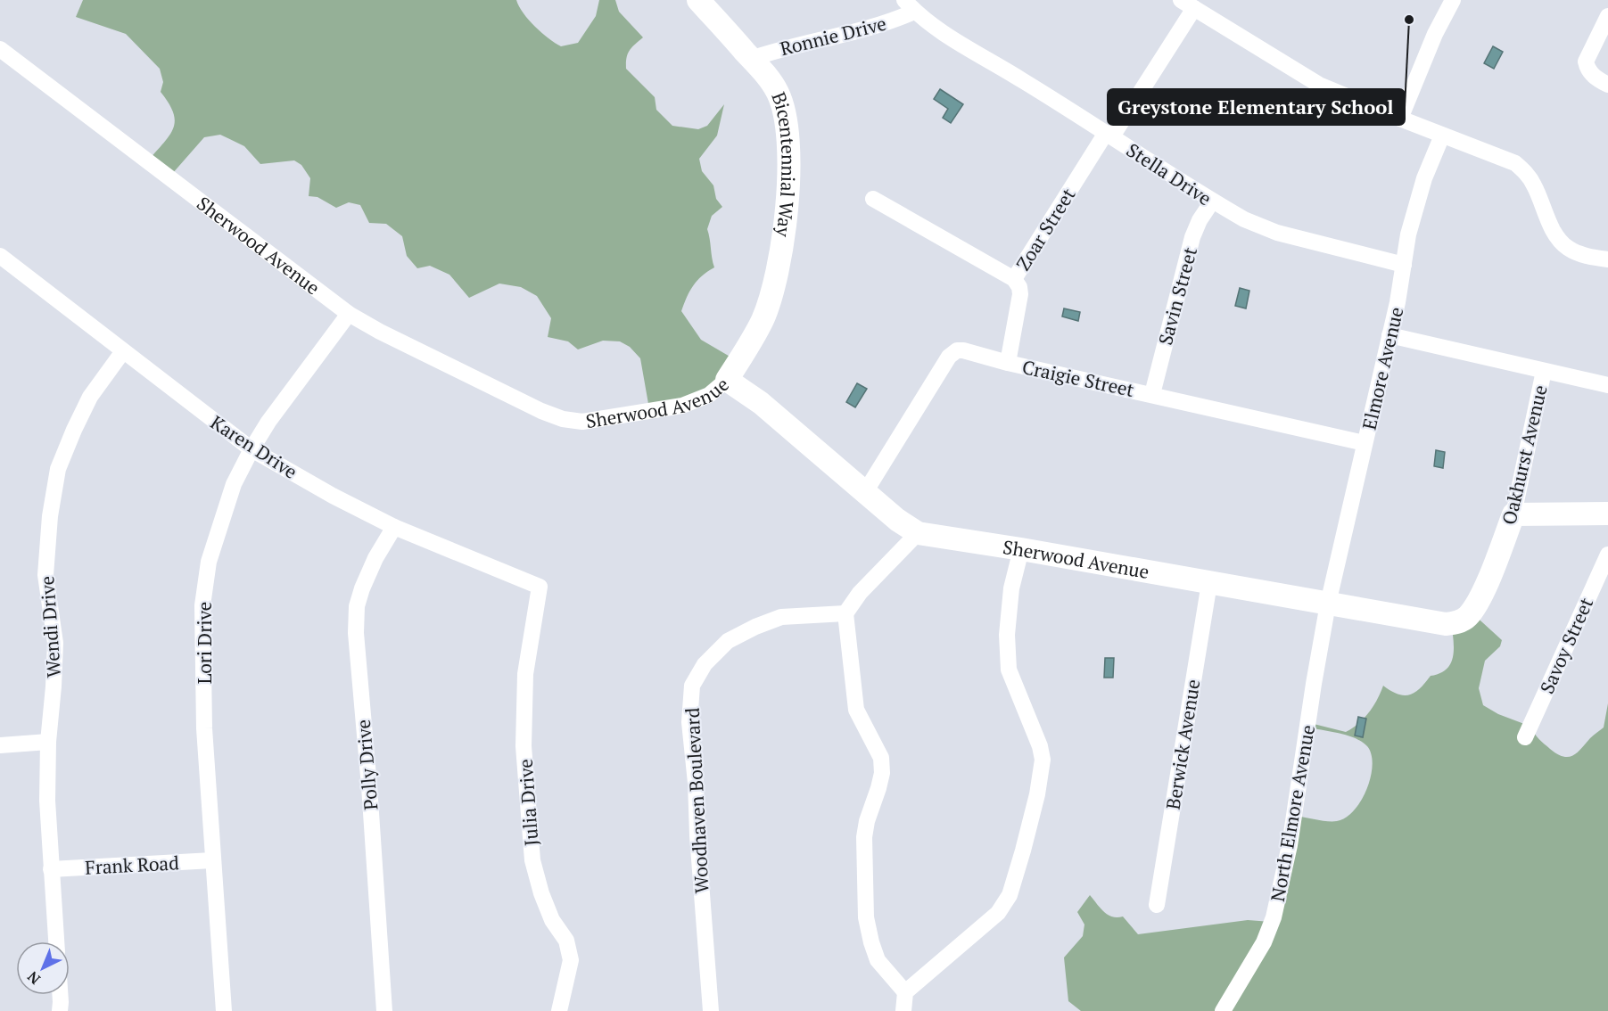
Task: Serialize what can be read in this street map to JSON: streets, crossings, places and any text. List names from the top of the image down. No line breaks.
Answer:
{"streets":{"street":["Ronnie Drive","Bicentennial Way","Stella Drive","Zoar Street","Sherwood Avenue","Savin Street","Elmore Avenue","Craigie Street","Karen Drive","Oakhurst Avenue","Wendi Drive","Lori Drive","Savoy Street","Berwick Avenue","Polly Drive","Woodhaven Boulevard","Julia Drive","North Elmore Avenue","Frank Road"]},"crossings":[["Ronnie Drive","Bicentennial Way"],["Ronnie Drive","Stella Drive"],["Bicentennial Way","Sherwood Avenue"],["Stella Drive","Zoar Street"],["Stella Drive","Savin Street"],["Stella Drive","Elmore Avenue"],["Zoar Street","Craigie Street"],["Sherwood Avenue","Elmore Avenue"],["Sherwood Avenue","Craigie Street"],["Sherwood Avenue","Oakhurst Avenue"],["Sherwood Avenue","Lori Drive"],["Sherwood Avenue","Berwick Avenue"],["Sherwood Avenue","North Elmore Avenue"],["Savin Street","Craigie Street"],["Elmore Avenue","Craigie Street"],["Elmore Avenue","North Elmore Avenue"],["Karen Drive","Wendi Drive"],["Karen Drive","Lori Drive"],["Karen Drive","Polly Drive"],["Karen Drive","Julia Drive"],["Wendi Drive","Frank Road"],["Lori Drive","Frank Road"]],"places":["Greystone Elementary School"],"north":"bottom left"}
